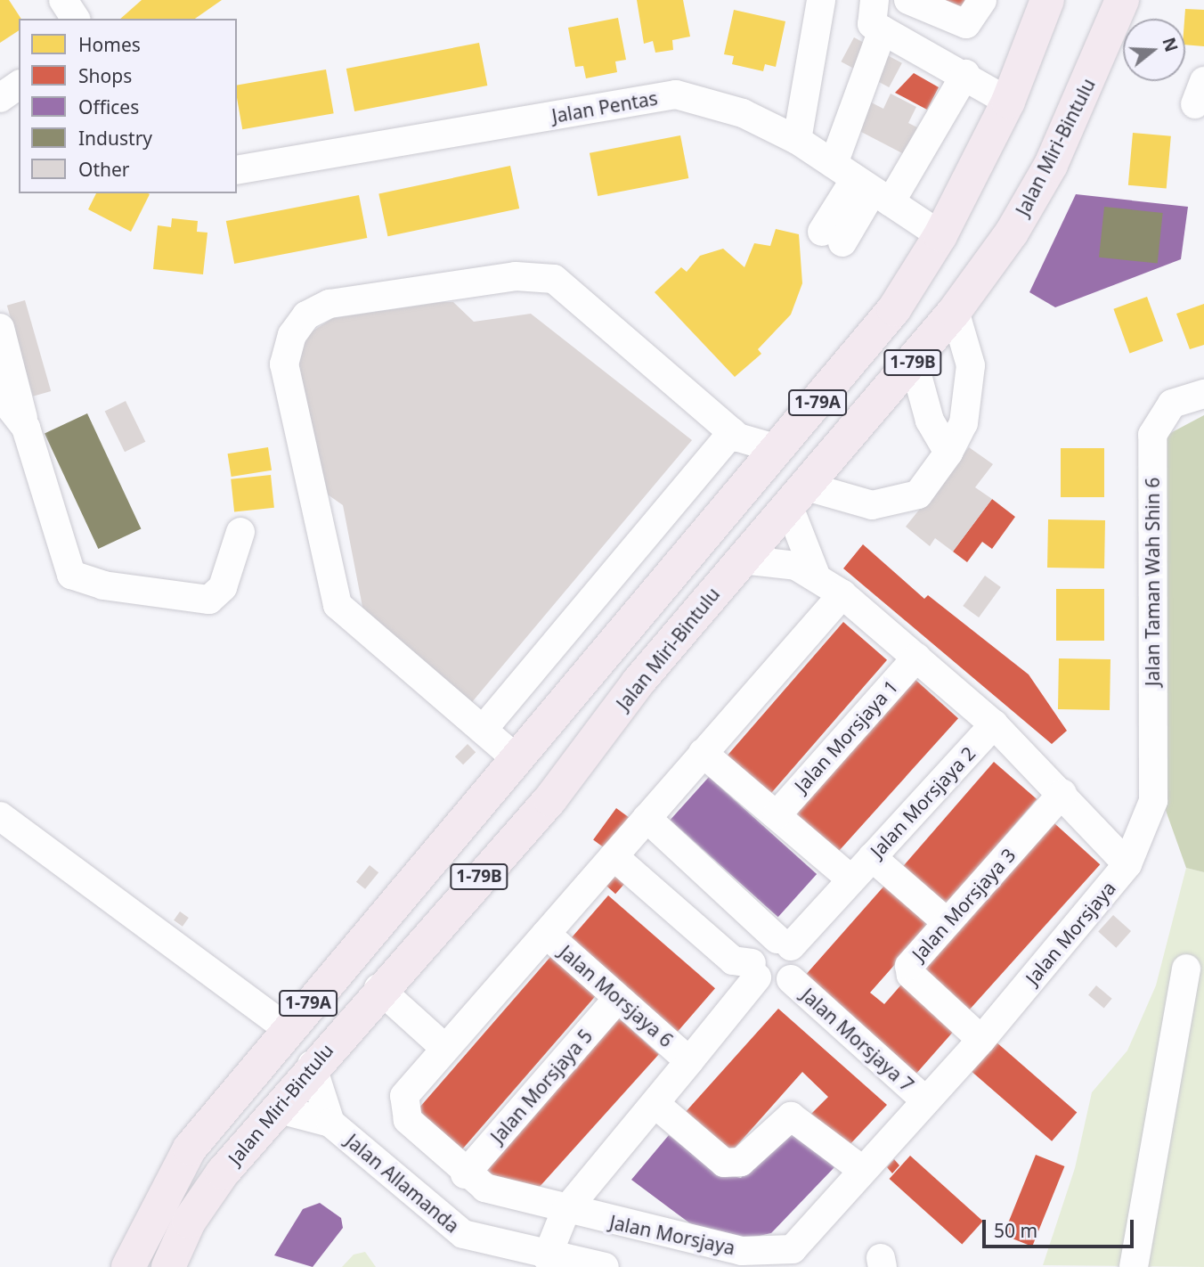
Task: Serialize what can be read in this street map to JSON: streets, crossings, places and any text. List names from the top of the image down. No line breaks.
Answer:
{"streets":{"highway":["Jalan Miri-Bintulu","1-79B","1-79A"],"street":["Jalan Pentas","Jalan Taman Wah Shin 6","Jalan Morsjaya 1","Jalan Morsjaya 2","Jalan Morsjaya 3","Jalan Morsjaya","Jalan Morsjaya 6","Jalan Morsjaya 7","Jalan Morsjaya 5","Jalan Allamanda"]},"crossings":[["Jalan Pentas","1-79A"],["Jalan Miri-Bintulu","Jalan Morsjaya"],["Jalan Miri-Bintulu","Jalan Allamanda"],["Jalan Taman Wah Shin 6","Jalan Morsjaya"],["Jalan Morsjaya 1","Jalan Morsjaya"],["Jalan Morsjaya 2","Jalan Morsjaya"],["Jalan Morsjaya 2","Jalan Morsjaya 7"],["Jalan Morsjaya 3","Jalan Morsjaya"],["Jalan Morsjaya","Jalan Morsjaya 6"],["Jalan Morsjaya","Jalan Morsjaya 7"],["Jalan Morsjaya","Jalan Morsjaya 5"],["Jalan Morsjaya 6","Jalan Morsjaya 5"]],"legend":["Homes","Shops","Offices","Industry","Other"],"scale_bar":"50 m","north":"right"}
